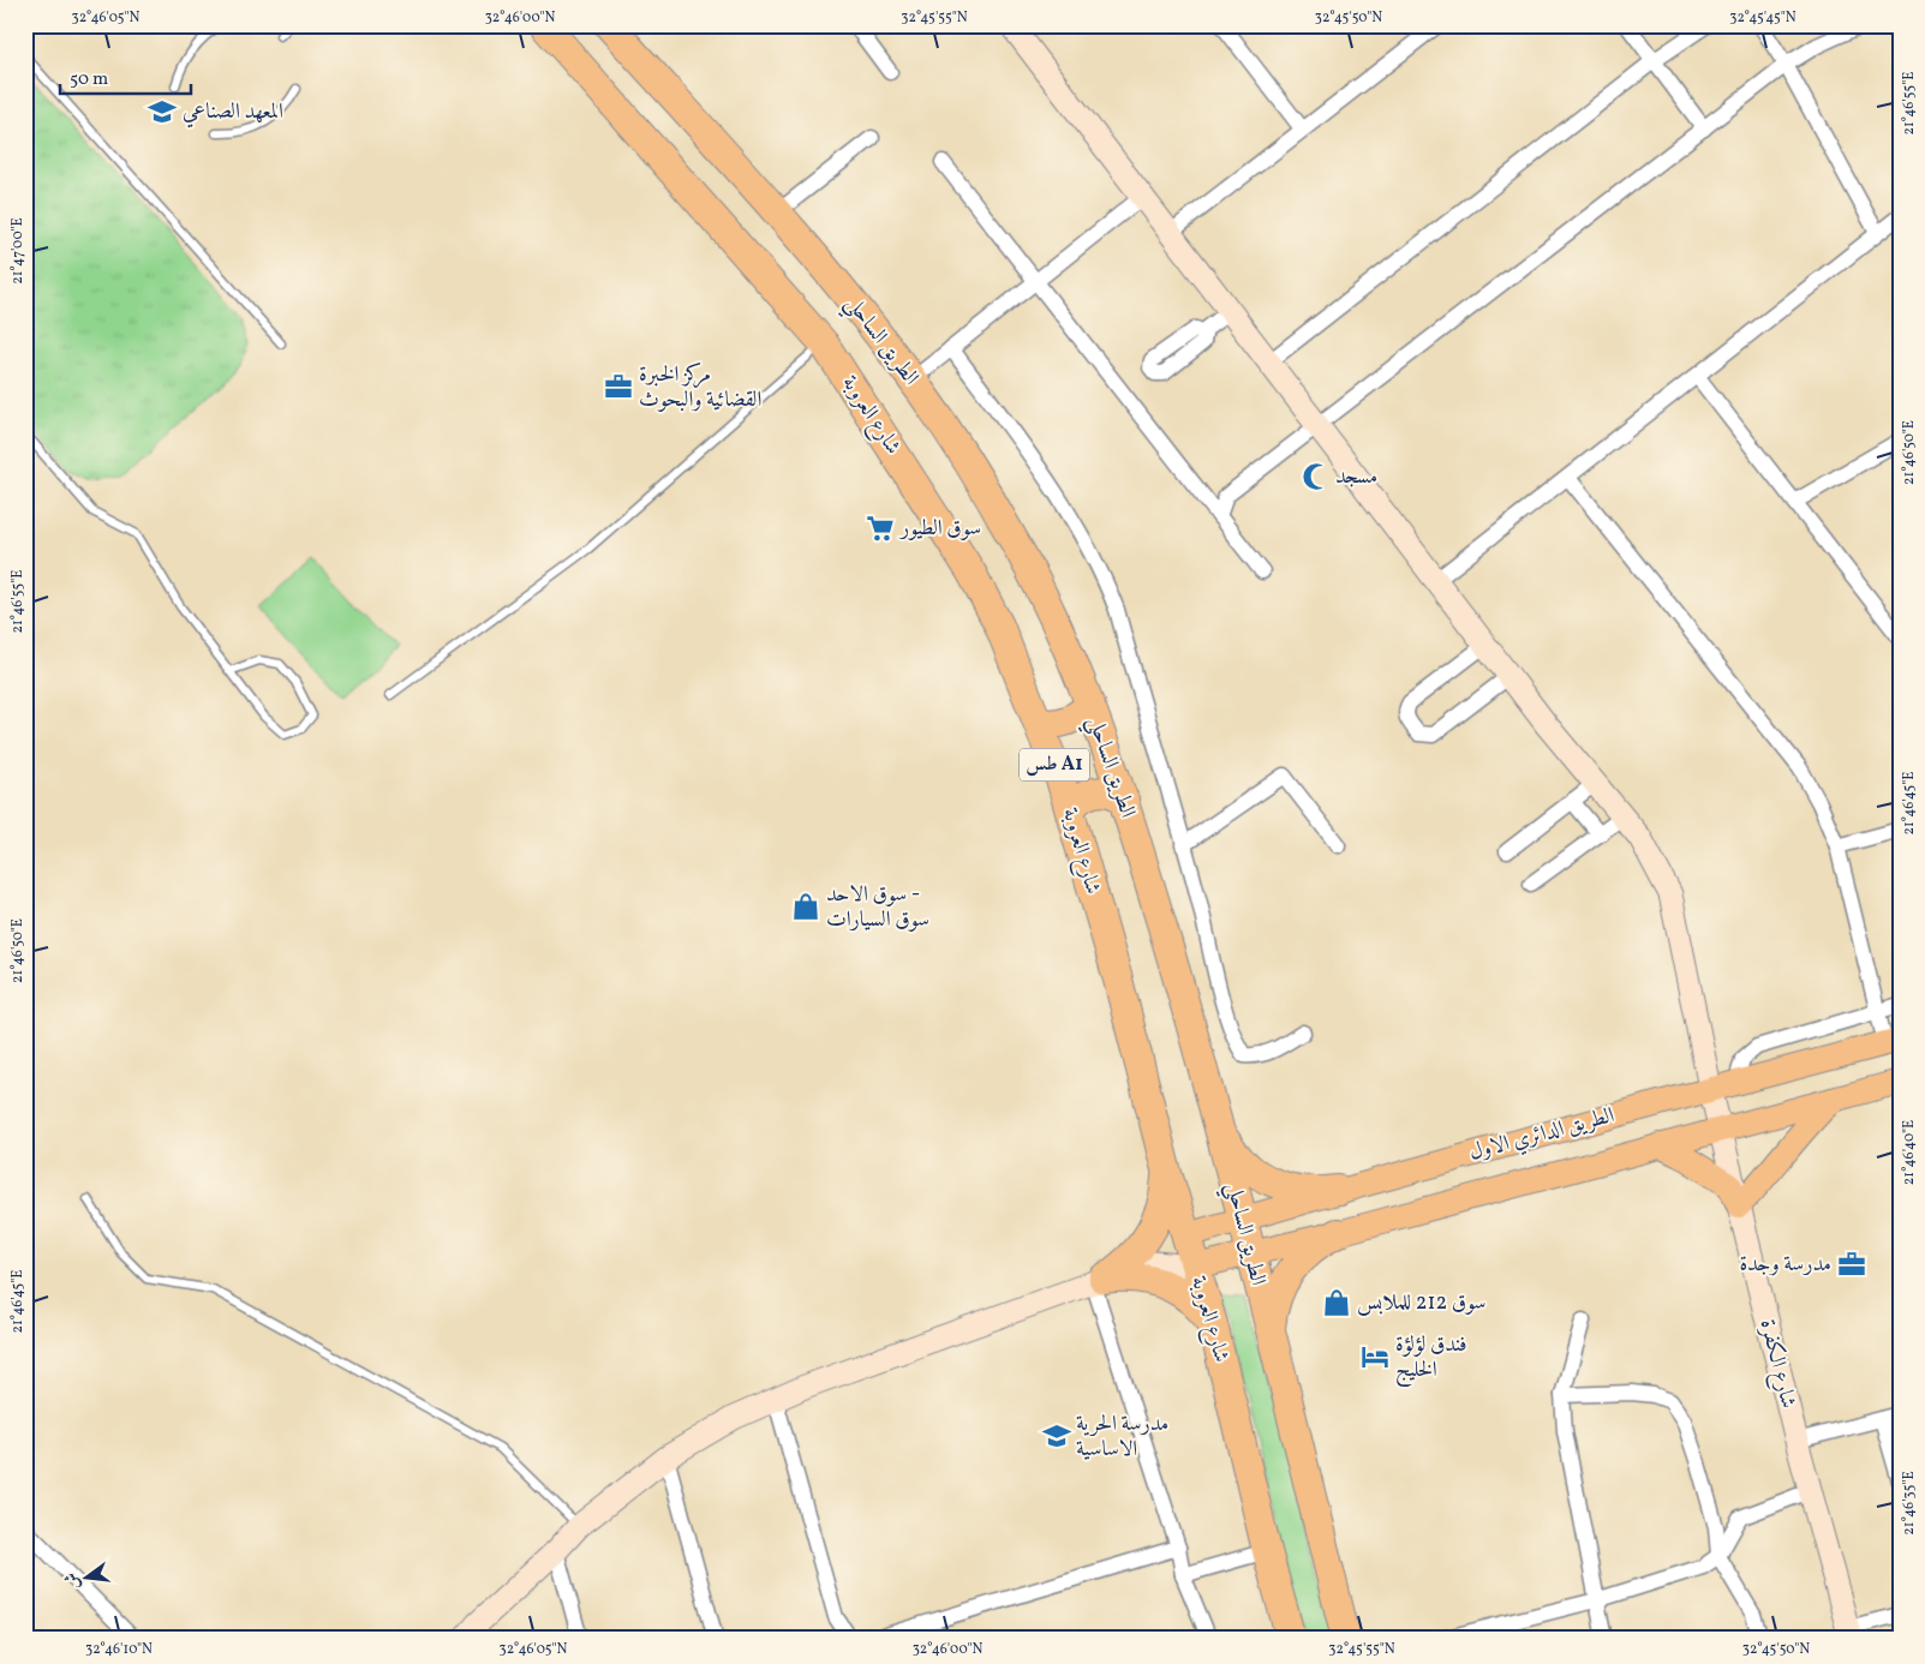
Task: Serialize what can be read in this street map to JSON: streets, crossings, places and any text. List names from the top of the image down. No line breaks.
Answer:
{"streets":{"highway":["الطريق الساحلي","شارع العروبة","طس A1"],"main road":["الطريق الدائري الاول"],"street":["شارع الكفرة"]},"crossings":[["الطريق الساحلي","الطريق الدائري الاول"],["شارع العروبة","الطريق الدائري الاول"],["الطريق الدائري الاول","شارع الكفرة"]],"places":{"school or university":["المعهد الصناعي","مدرسة الحرية الاساسية"],"office":["مركز الخبرة القضائية والبحوث","مدرسة وجدة"],"mosque":["مسجد"],"supermarket":["سوق الطيور"],"shop":["سوق الاحد - سوق السيارات","سوق 212 للملابس"],"hotel":["فندق لؤلؤة الخليج"]},"scale_bar":"50 m","north":"left","coordinates":["32°46'05\"N","32°46'00\"N","32°45'55\"N","32°45'50\"N","32°45'45\"N","21°46'55\"E","21°47'00\"E","21°46'50\"E","21°46'45\"E","21°46'40\"E","21°46'35\"E","32°46'10\"N"]}
